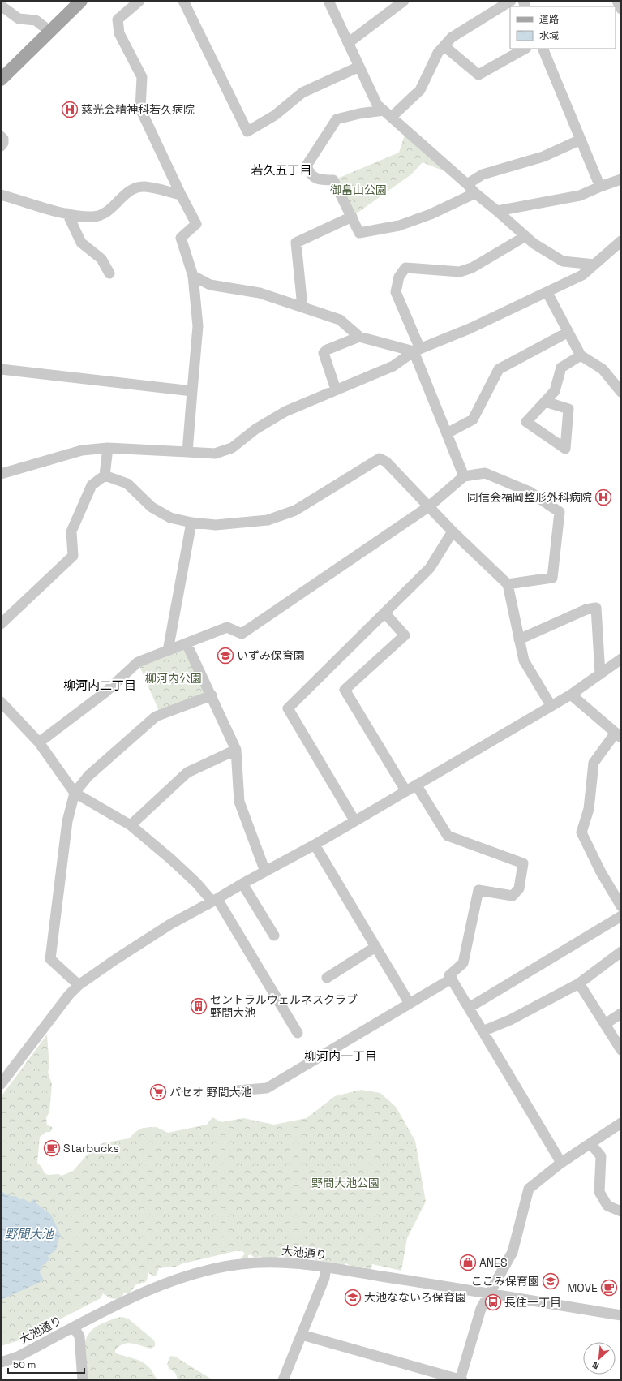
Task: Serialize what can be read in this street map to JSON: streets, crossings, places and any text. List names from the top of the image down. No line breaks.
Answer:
{"streets":{"street":["大池通り"]},"districts":["若久五丁目","柳河内二丁目","柳河内一丁目"],"water":["野間大池"],"parks":["御畠山公園","柳河内公園","野間大池公園"],"places":{"hospital":["慈光会精神科若久病院","同信会福岡整形外科病院"],"school or university":["いずみ保育園","ここみ保育園","大池なないろ保育園"],"building":["セントラルウェルネスクラブ 野間大池"],"supermarket":["パセオ 野間大池"],"cafe":["Starbucks","MOVE"],"shop":["ANES"],"bus stop":["長住一丁目"]},"legend":["道路","水域"],"scale_bar":"50 m","north":"bottom left"}
